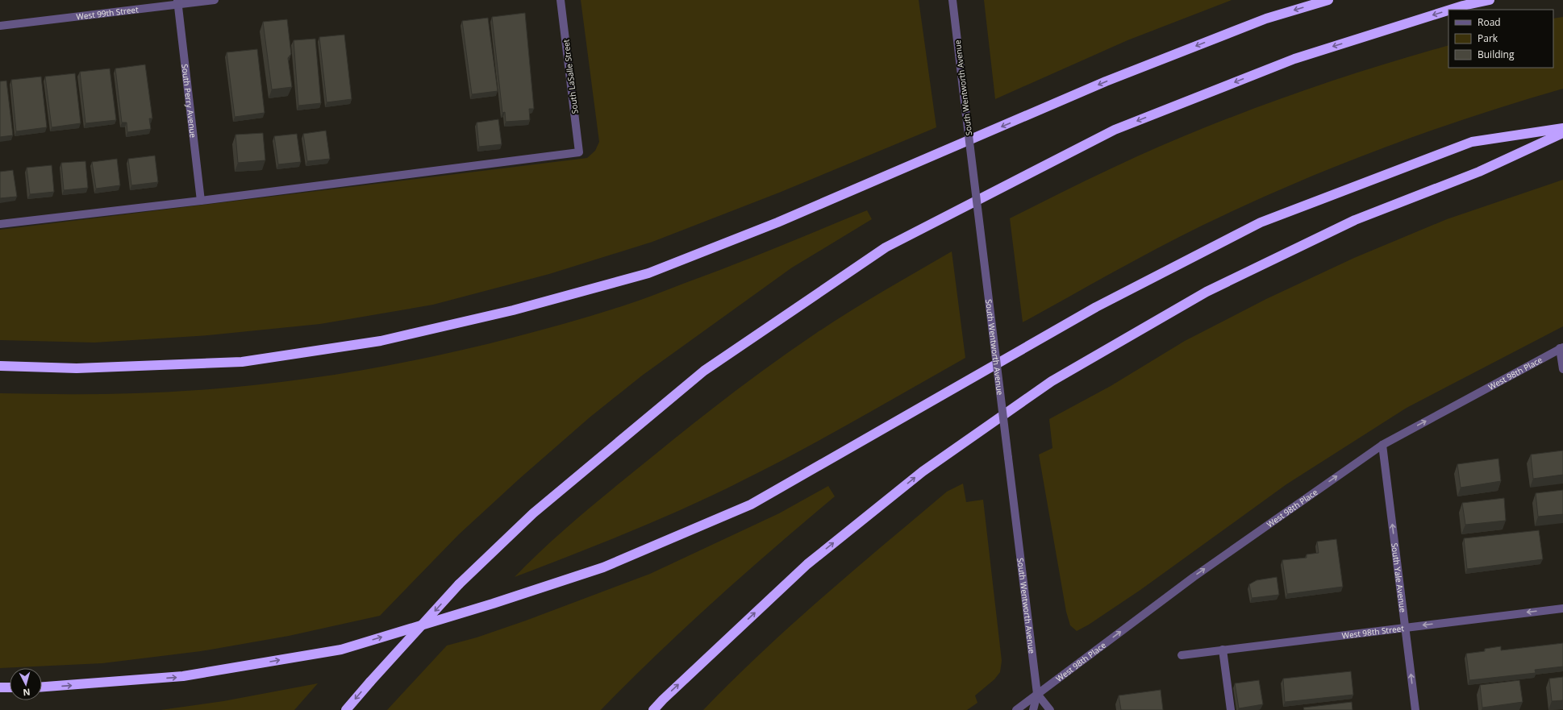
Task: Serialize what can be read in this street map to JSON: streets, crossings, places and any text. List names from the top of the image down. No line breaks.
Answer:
{"streets":{"street":["West 99th Street","South LaSalle Street","South Wentworth Avenue","South Perry Avenue","West 98th Place","South Yale Avenue","West 98th Street"]},"crossings":[["West 99th Street","South Perry Avenue"],["South LaSalle Street","South Perry Avenue"],["South Wentworth Avenue","West 98th Place"],["West 98th Place","South Yale Avenue"],["South Yale Avenue","West 98th Street"]],"one_way":["West 98th Place","South Yale Avenue","West 98th Street"],"legend":["Road","Park","Building"],"north":"bottom"}
